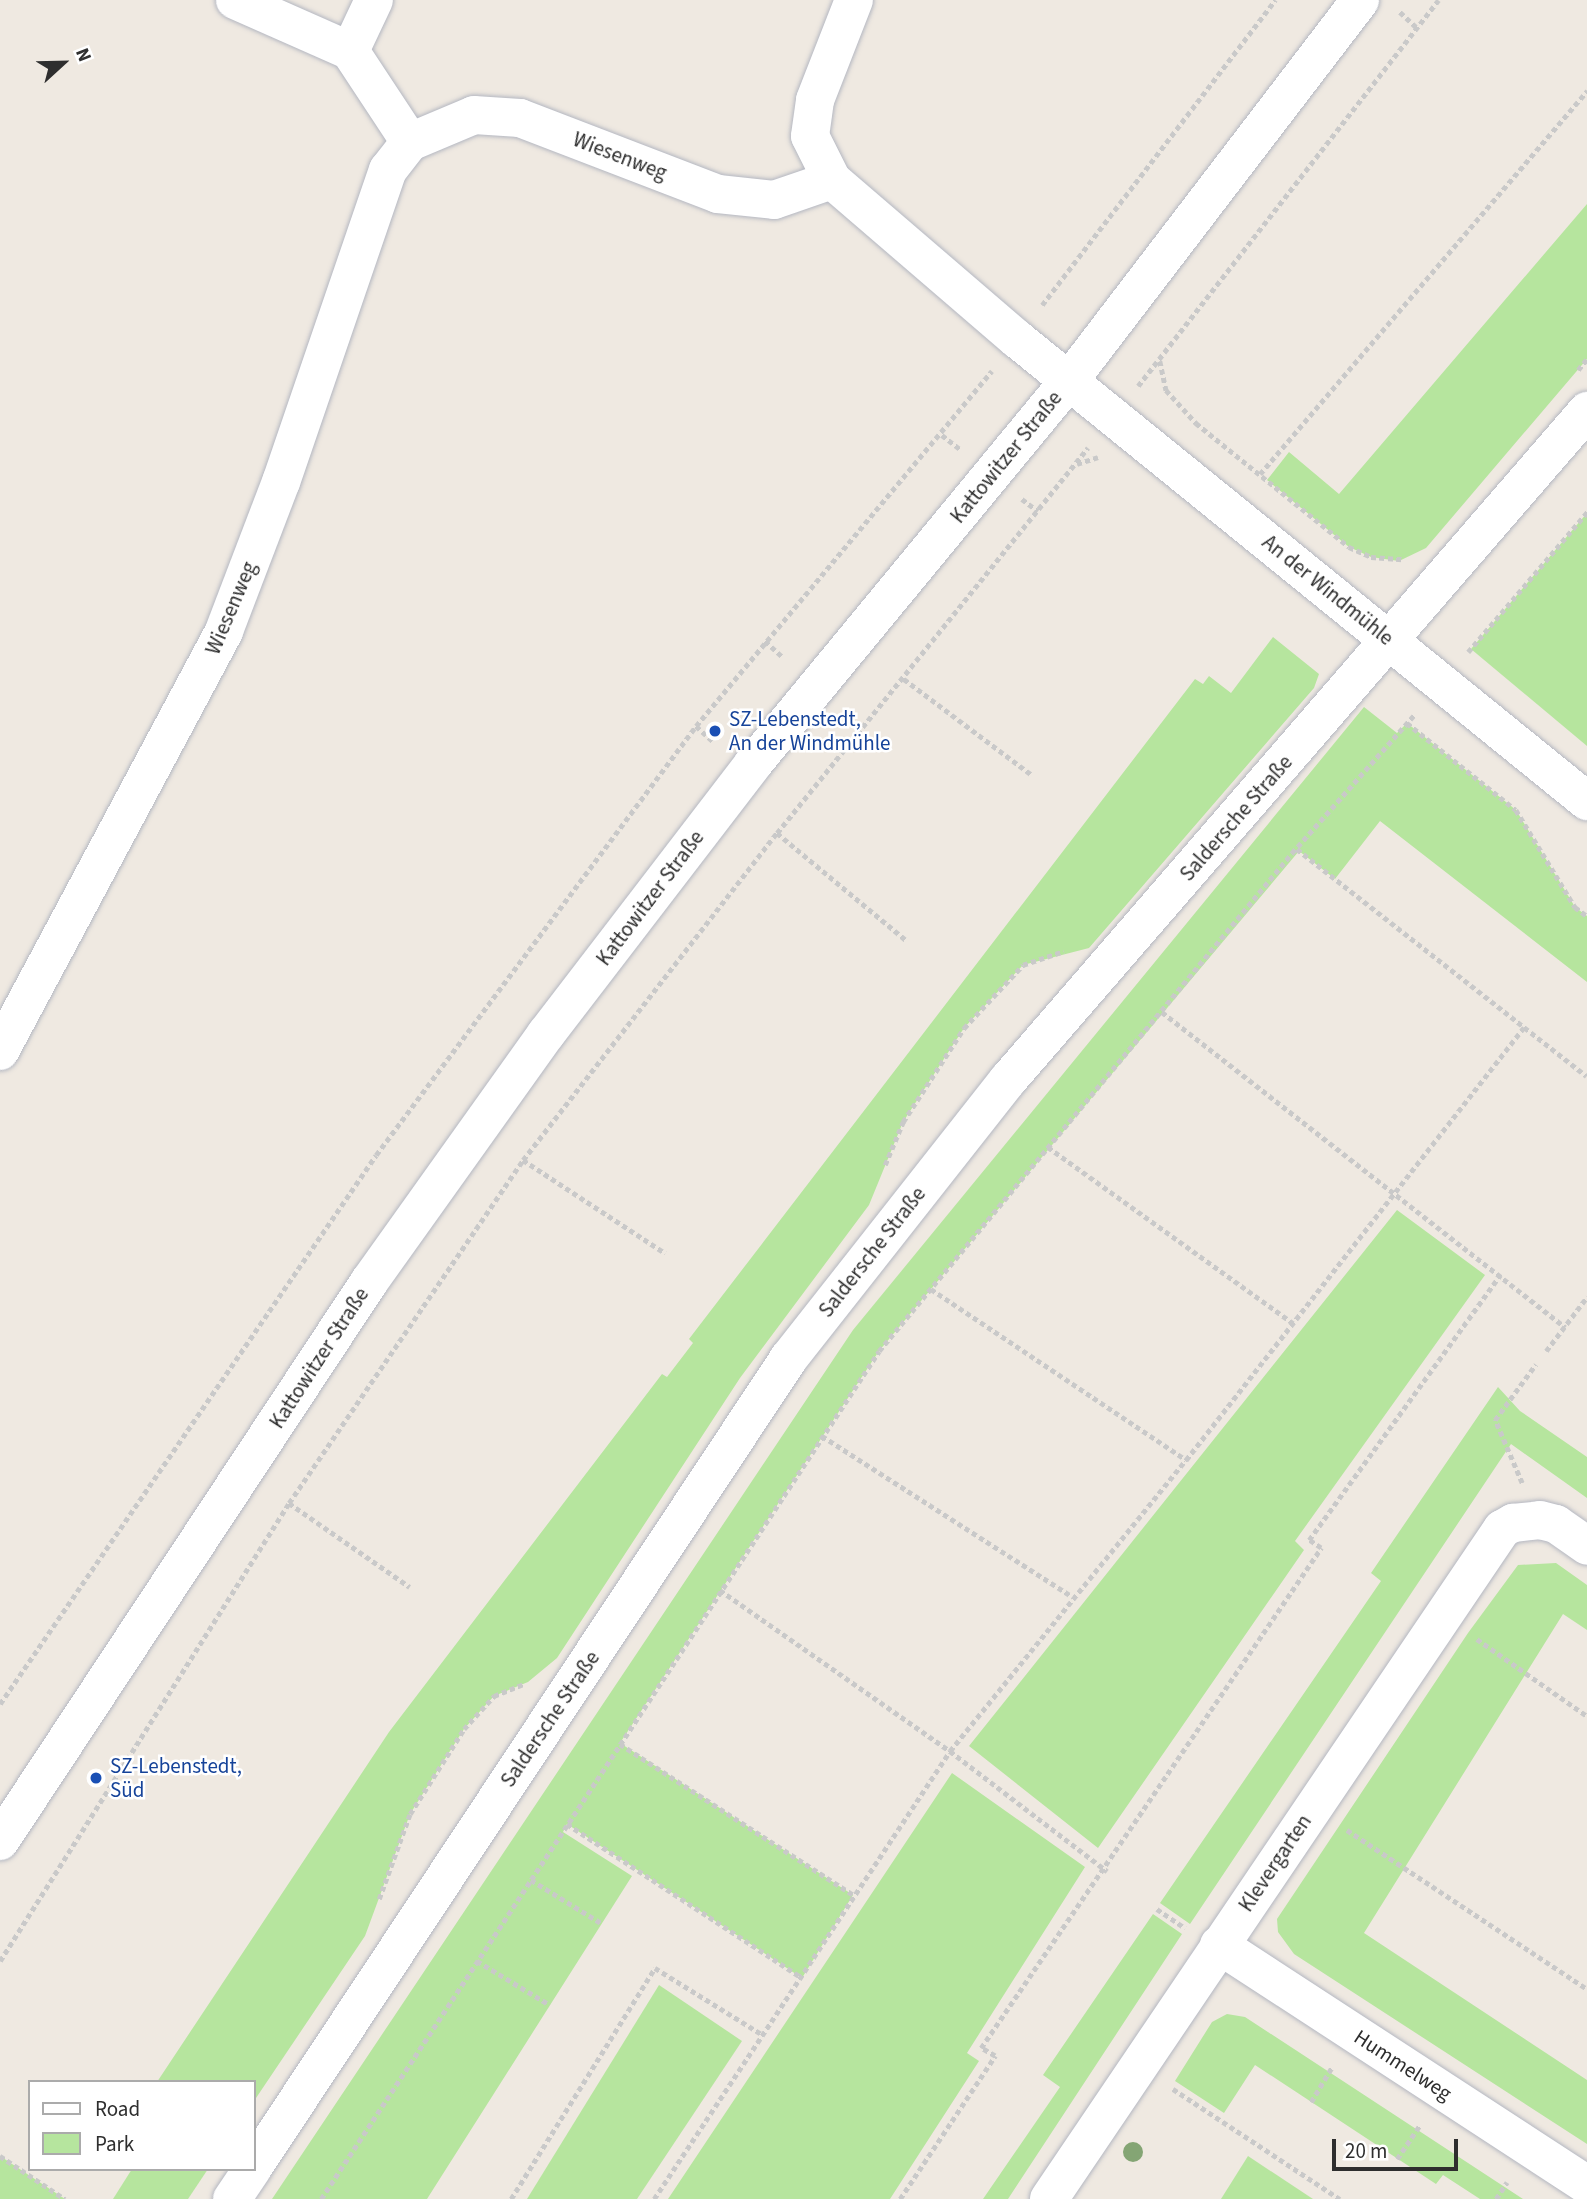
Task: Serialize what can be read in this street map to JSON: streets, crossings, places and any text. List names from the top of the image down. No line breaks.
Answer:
{"streets":{"street":["Wiesenweg","Kattowitzer Straße","An der Windmühle","Saldersche Straße","Klevergarten","Hummelweg"]},"crossings":[["Kattowitzer Straße","An der Windmühle"],["An der Windmühle","Saldersche Straße"],["Klevergarten","Hummelweg"]],"places":["SZ-Lebenstedt, An der Windmühle","SZ-Lebenstedt, Süd"],"legend":["Road","Park"],"scale_bar":"20 m","north":"right"}
